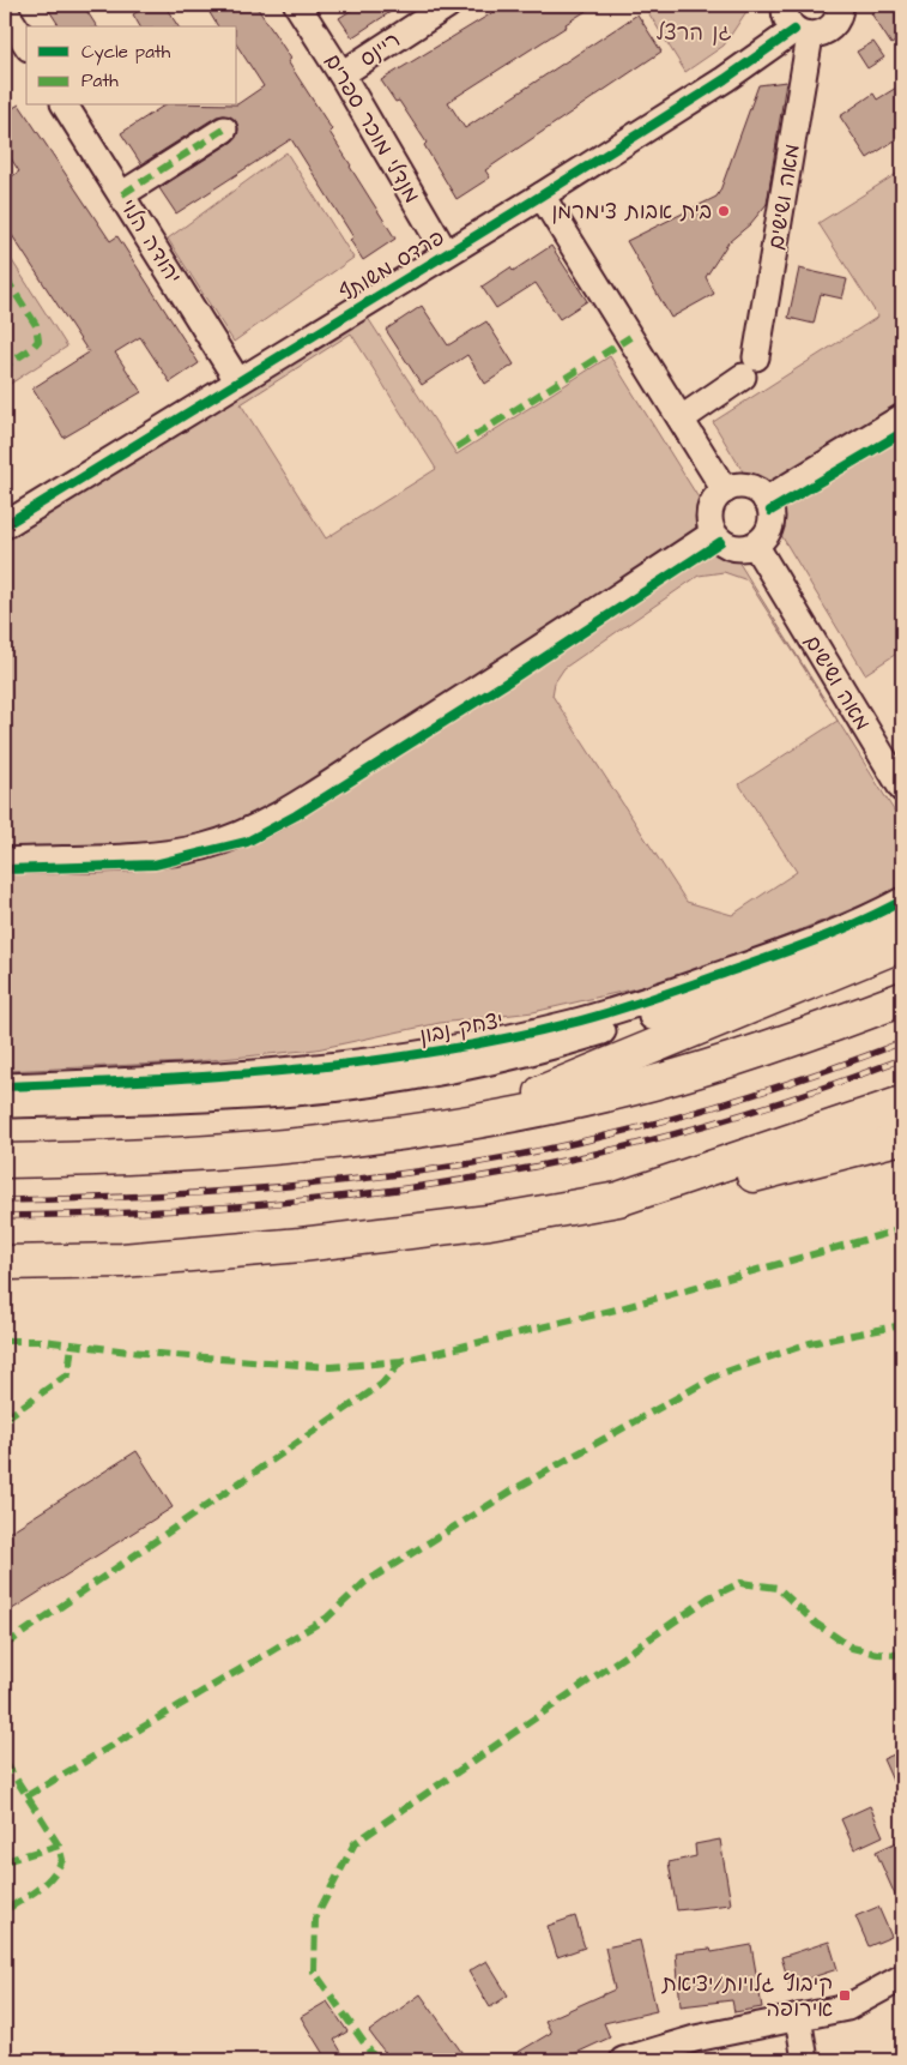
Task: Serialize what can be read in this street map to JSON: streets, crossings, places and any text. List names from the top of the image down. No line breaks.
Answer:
{"streets":{"street":["ריינס","מנדלי מוכר ספרים","מאה ושישים","יהודה הלוי","פרדס משותף","יצחק נבון"]},"crossings":[["ריינס","מנדלי מוכר ספרים"],["מנדלי מוכר ספרים","פרדס משותף"],["מאה ושישים","פרדס משותף"],["יהודה הלוי","פרדס משותף"]],"parks":["גן הרצל"],"places":{"other":["בית אבות צימרמן"],"transit":["קיבוץ גלויות/יציאת אירופה"]},"legend":["Cycle path","Path"]}
